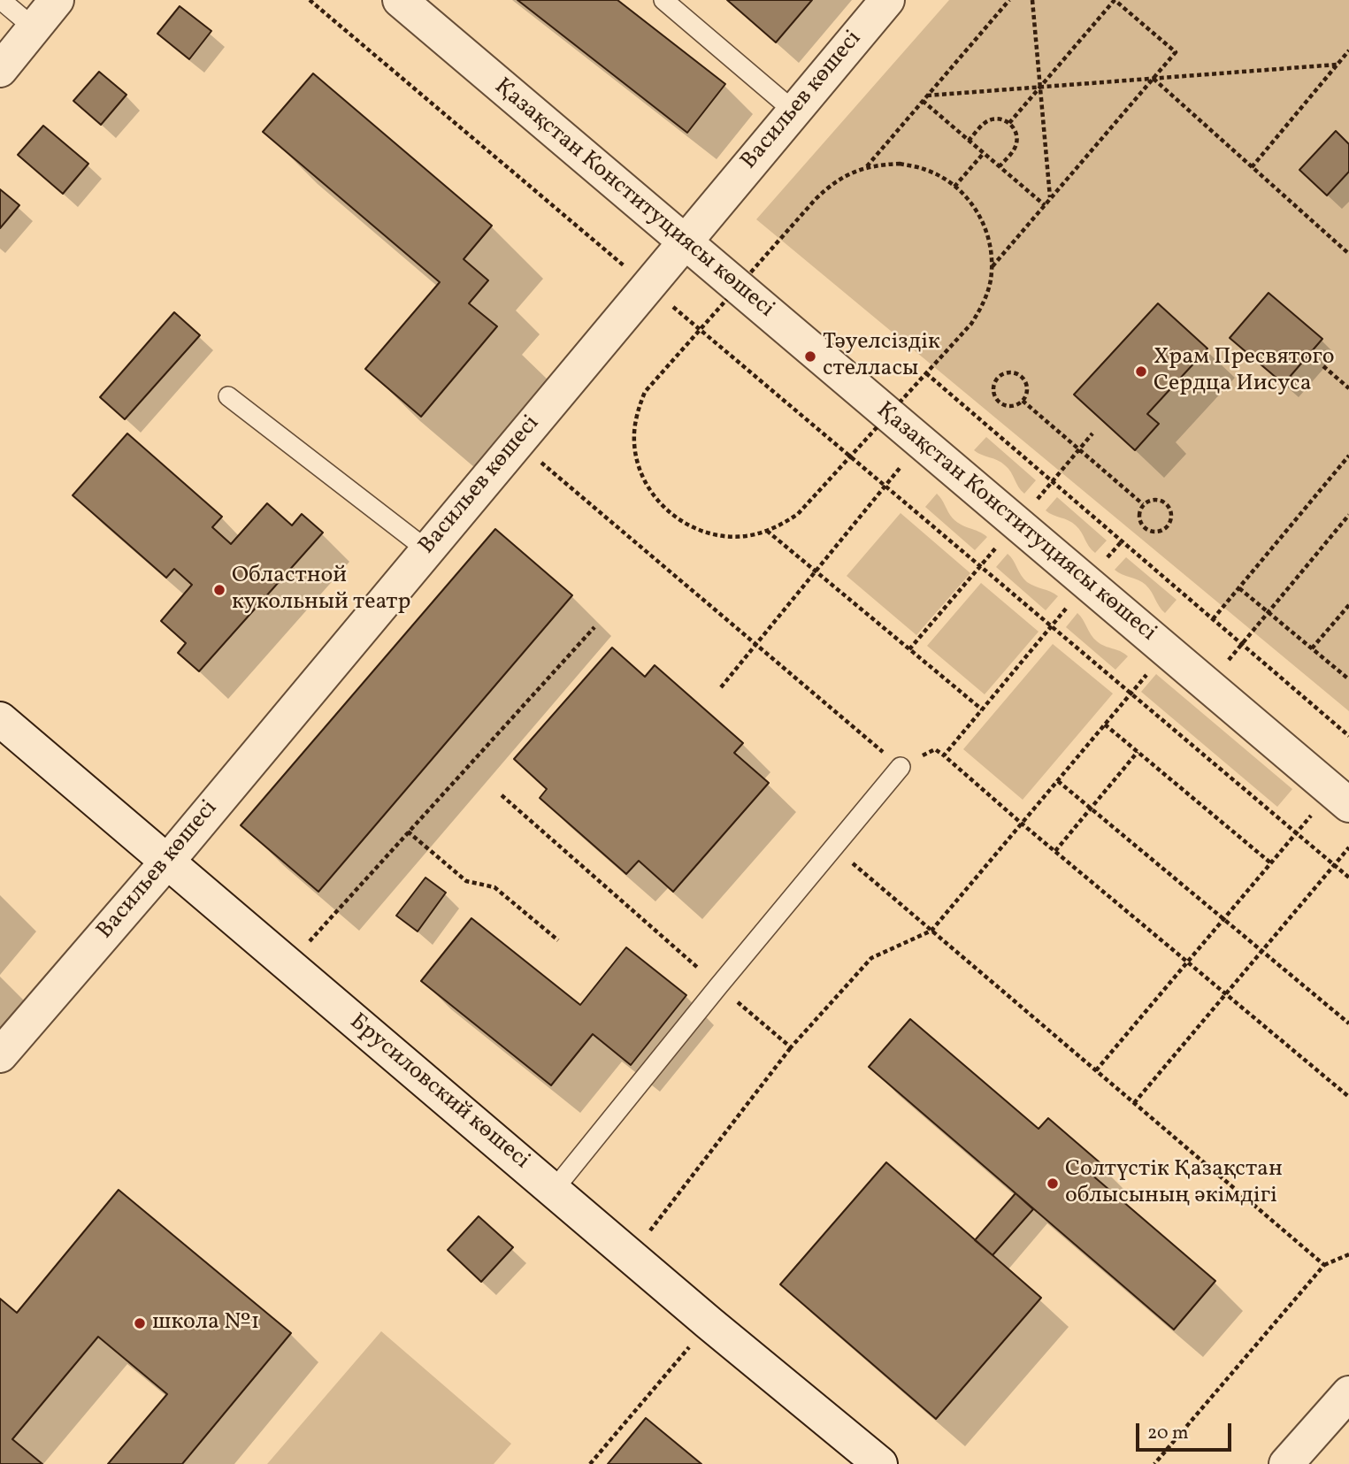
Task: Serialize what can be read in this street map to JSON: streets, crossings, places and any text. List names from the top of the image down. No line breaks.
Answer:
{"streets":{"street":["Васильев көшесі","Қазақстан Конституциясы көшесі","Брусиловский көшесі"]},"crossings":[["Васильев көшесі","Қазақстан Конституциясы көшесі"],["Васильев көшесі","Брусиловский көшесі"]],"places":["Тәуелсіздік стелласы","Храм Пресвятого Сердца Иисуса","Областной кукольный театр","Солтүстік Қазақстан облысының әкімдігі","школа №1"],"scale_bar":"20 m"}
